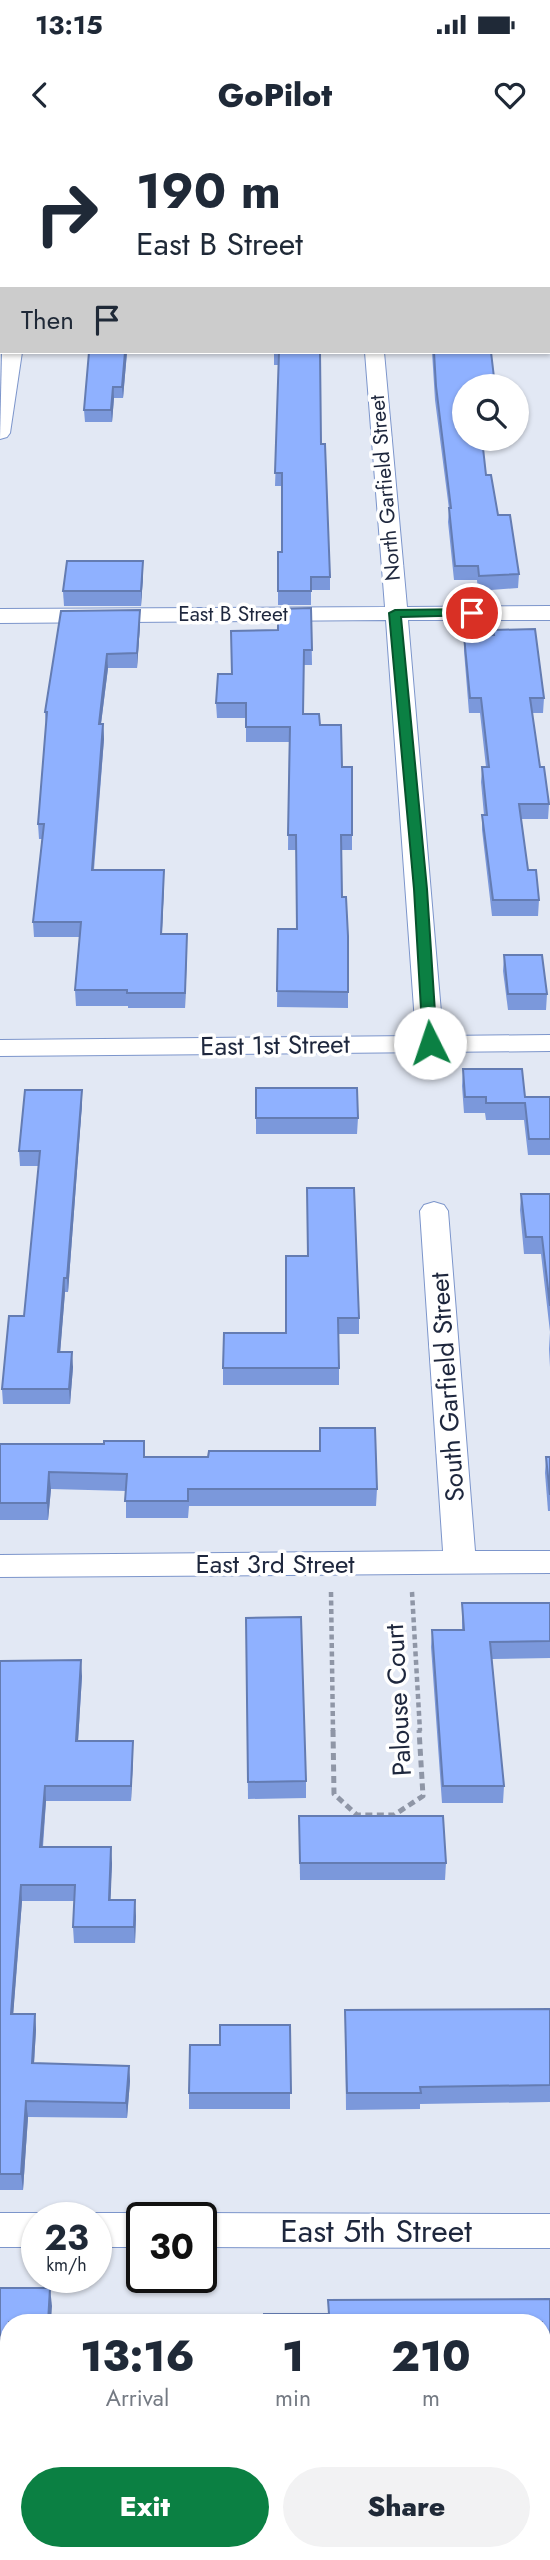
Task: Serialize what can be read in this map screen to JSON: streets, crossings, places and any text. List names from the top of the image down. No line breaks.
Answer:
{"streets":{"street":["North Garfield Street","East B Street","East 1st Street","South Garfield Street","East 3rd Street","East 5th Street"],"path":["Palouse Court"]},"crossings":[["North Garfield Street","East B Street"],["North Garfield Street","East 1st Street"],["South Garfield Street","East 3rd Street"]],"page":{"status":"13:15","header":"GoPilot","turn":["190 m","East B Street"],"then":"Then","speed":"23 km/h","limit":"30","eta":["13:16","Arrival","1","min","210","m"],"buttons":["Exit","Share"]}}
